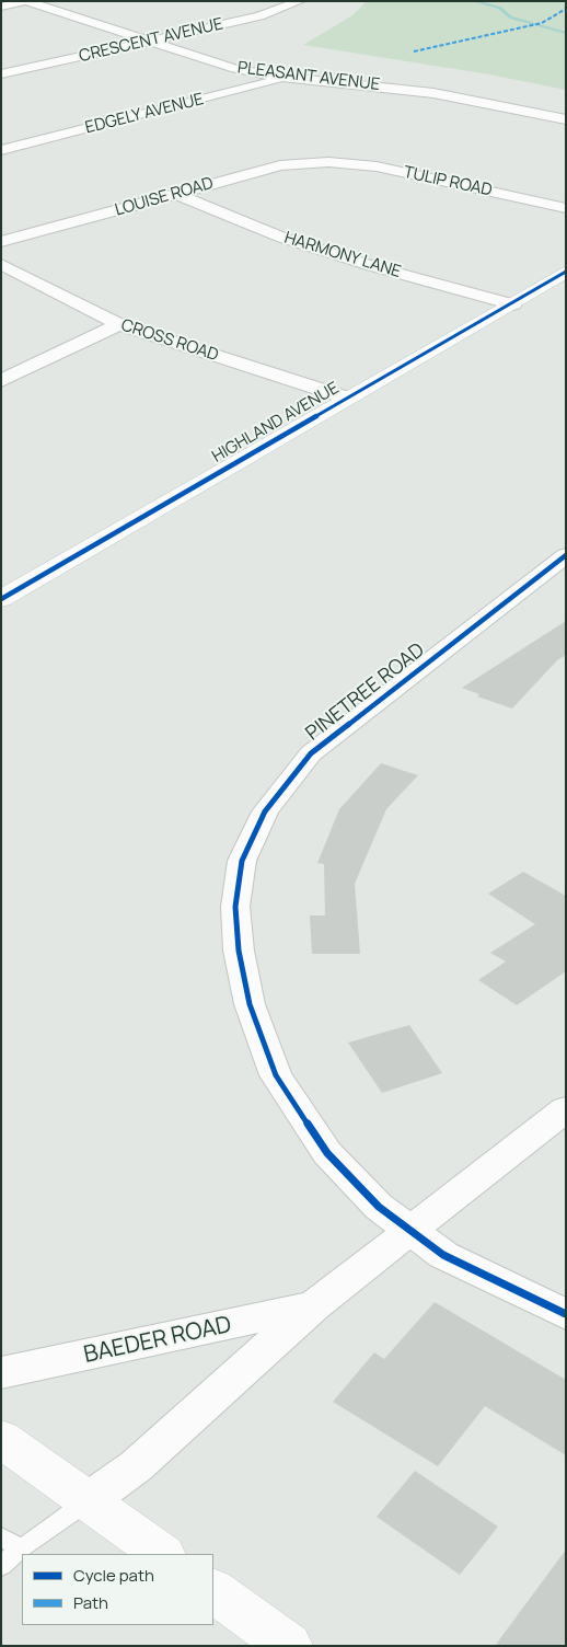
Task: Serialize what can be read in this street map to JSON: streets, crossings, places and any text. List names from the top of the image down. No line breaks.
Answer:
{"streets":{"street":["CRESCENT AVENUE","PLEASANT AVENUE","EDGELY AVENUE","TULIP ROAD","LOUISE ROAD","HARMONY LANE","CROSS ROAD","HIGHLAND AVENUE","PINETREE ROAD","BAEDER ROAD"]},"crossings":[["CRESCENT AVENUE","PLEASANT AVENUE"],["PLEASANT AVENUE","EDGELY AVENUE"],["TULIP ROAD","LOUISE ROAD"],["LOUISE ROAD","HARMONY LANE"],["HARMONY LANE","HIGHLAND AVENUE"],["CROSS ROAD","HIGHLAND AVENUE"],["PINETREE ROAD","BAEDER ROAD"]],"legend":["Cycle path","Path"]}
